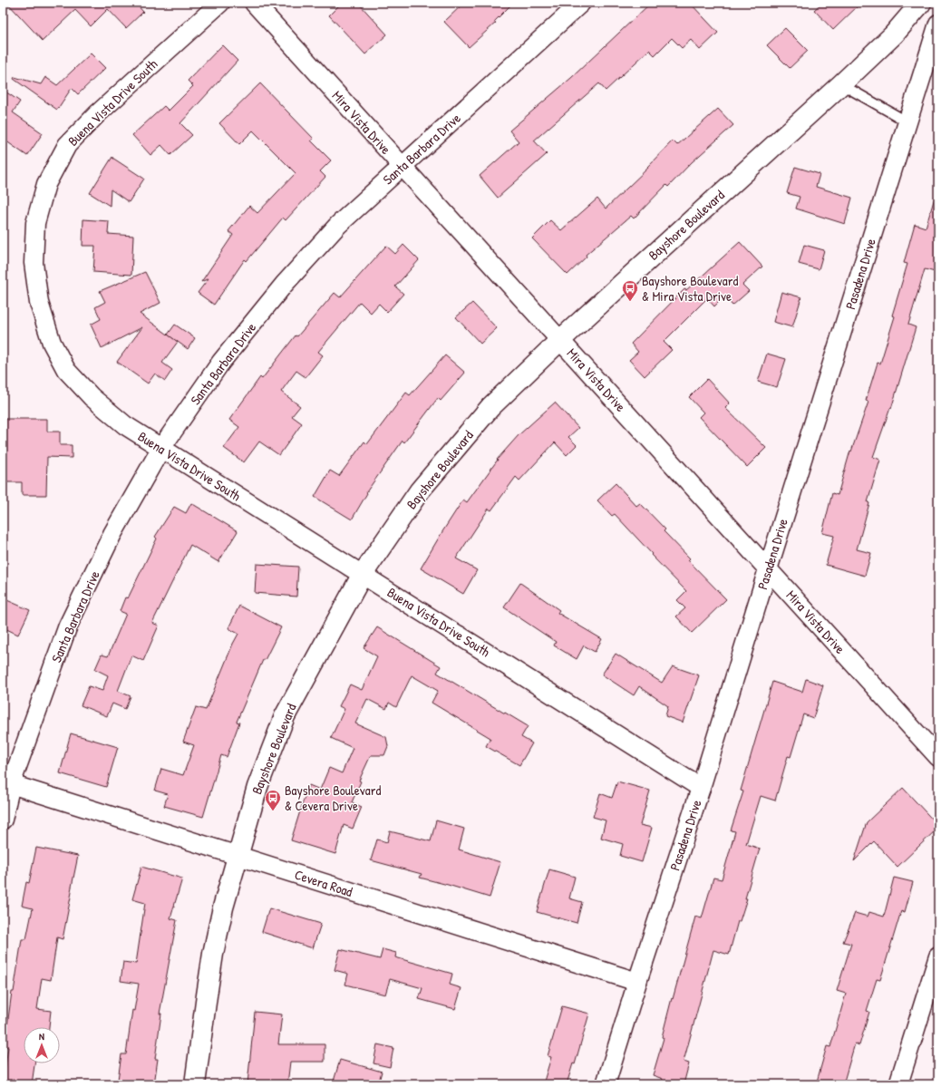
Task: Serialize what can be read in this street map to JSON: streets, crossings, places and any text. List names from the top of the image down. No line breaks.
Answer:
{"streets":{"main road":["Bayshore Boulevard"],"street":["Buena Vista Drive South","Mira Vista Drive","Santa Barbara Drive","Pasadena Drive","Cevera Road"]},"crossings":[["Buena Vista Drive South","Santa Barbara Drive"],["Buena Vista Drive South","Bayshore Boulevard"],["Buena Vista Drive South","Pasadena Drive"],["Mira Vista Drive","Santa Barbara Drive"],["Mira Vista Drive","Bayshore Boulevard"],["Mira Vista Drive","Pasadena Drive"],["Santa Barbara Drive","Cevera Road"],["Bayshore Boulevard","Cevera Road"],["Pasadena Drive","Cevera Road"]],"places":{"bus stop":["Bayshore Boulevard & Mira Vista Drive","Bayshore Boulevard & Cevera Drive"]},"north":"top"}
